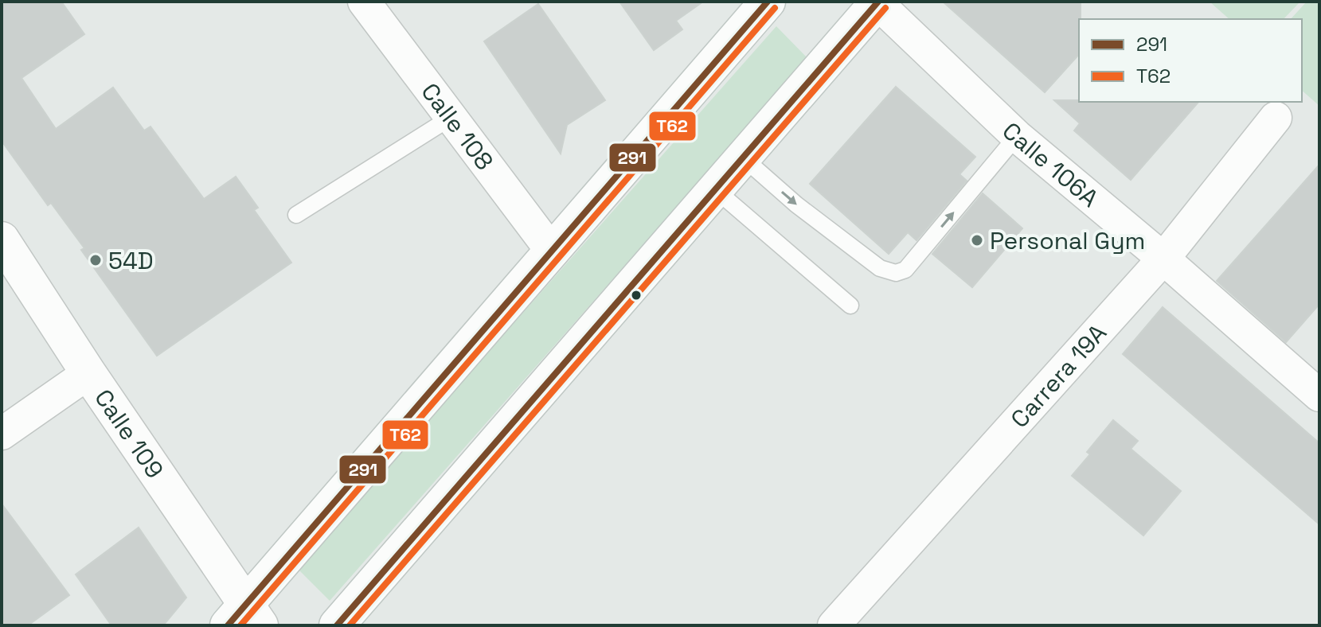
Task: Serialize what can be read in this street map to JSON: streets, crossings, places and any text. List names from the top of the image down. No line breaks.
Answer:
{"streets":{"main road":["Calle 109"],"street":["Calle 108","Calle 106A","Carrera 19A"]},"crossings":[["Calle 106A","Carrera 19A"]],"places":["Personal Gym","54D"],"lines":["transit line 291","transit line T62"],"legend":["291","T62"]}
